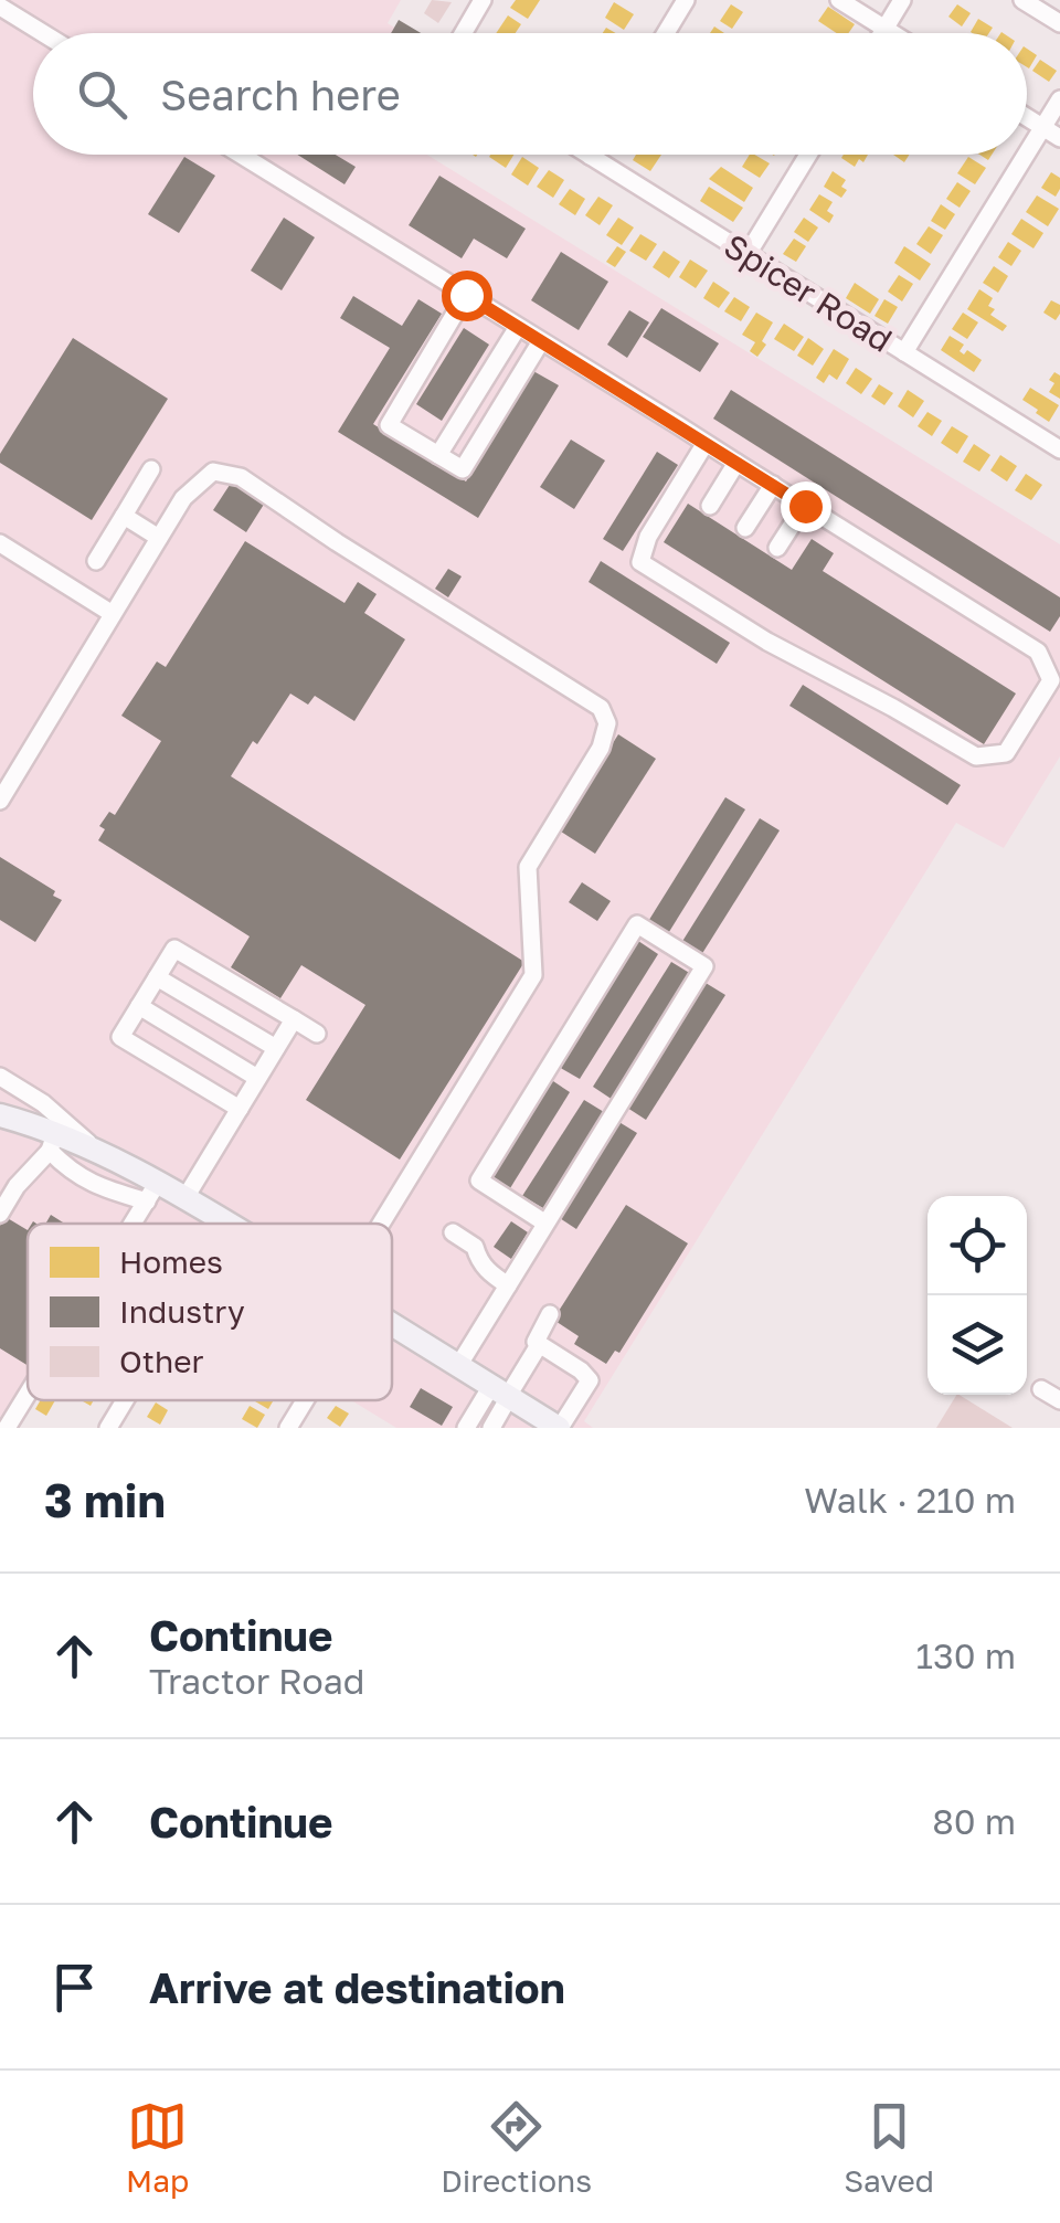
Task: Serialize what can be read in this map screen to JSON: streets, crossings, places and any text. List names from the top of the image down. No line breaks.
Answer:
{"streets":{"street":["Spicer Road"]},"legend":["Homes","Industry","Other"],"page":{"search":"Search here","heading":["3 min","Walk · 210 m"],"list":[["Continue","Tractor Road","130 m"],["Continue","80 m"],"Arrive at destination"],"nav":["Map","Directions","Saved"]}}
